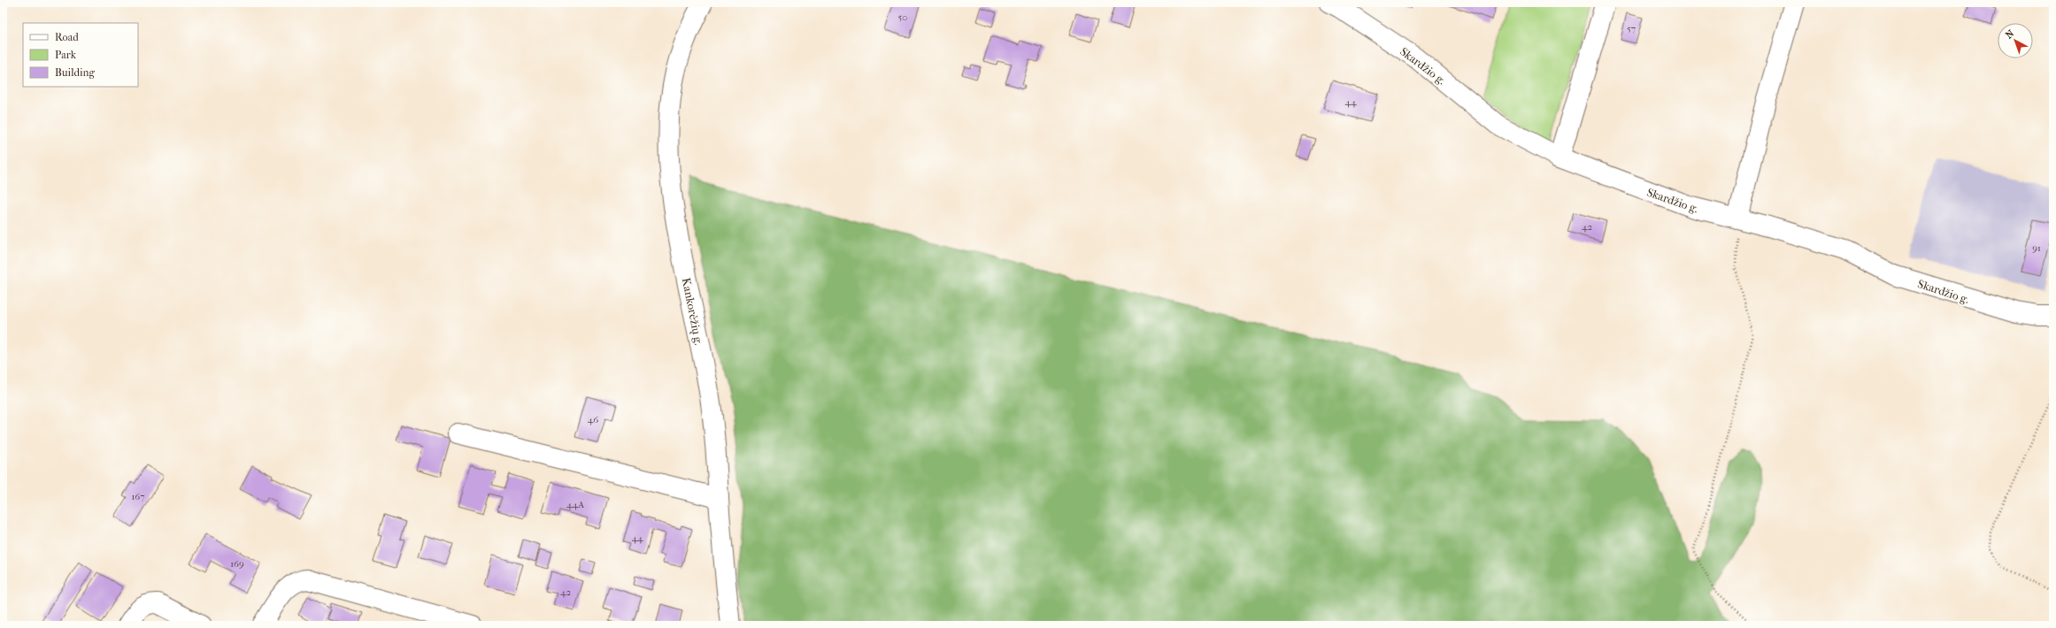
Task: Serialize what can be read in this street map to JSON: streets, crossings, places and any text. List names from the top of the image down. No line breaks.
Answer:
{"streets":{"street":["Skardžio g.","Kankorėžių g."]},"house_numbers":["50","57","44","42","91","46","167","44A","44","169","42"],"legend":["Road","Park","Building"],"north":"top left"}
